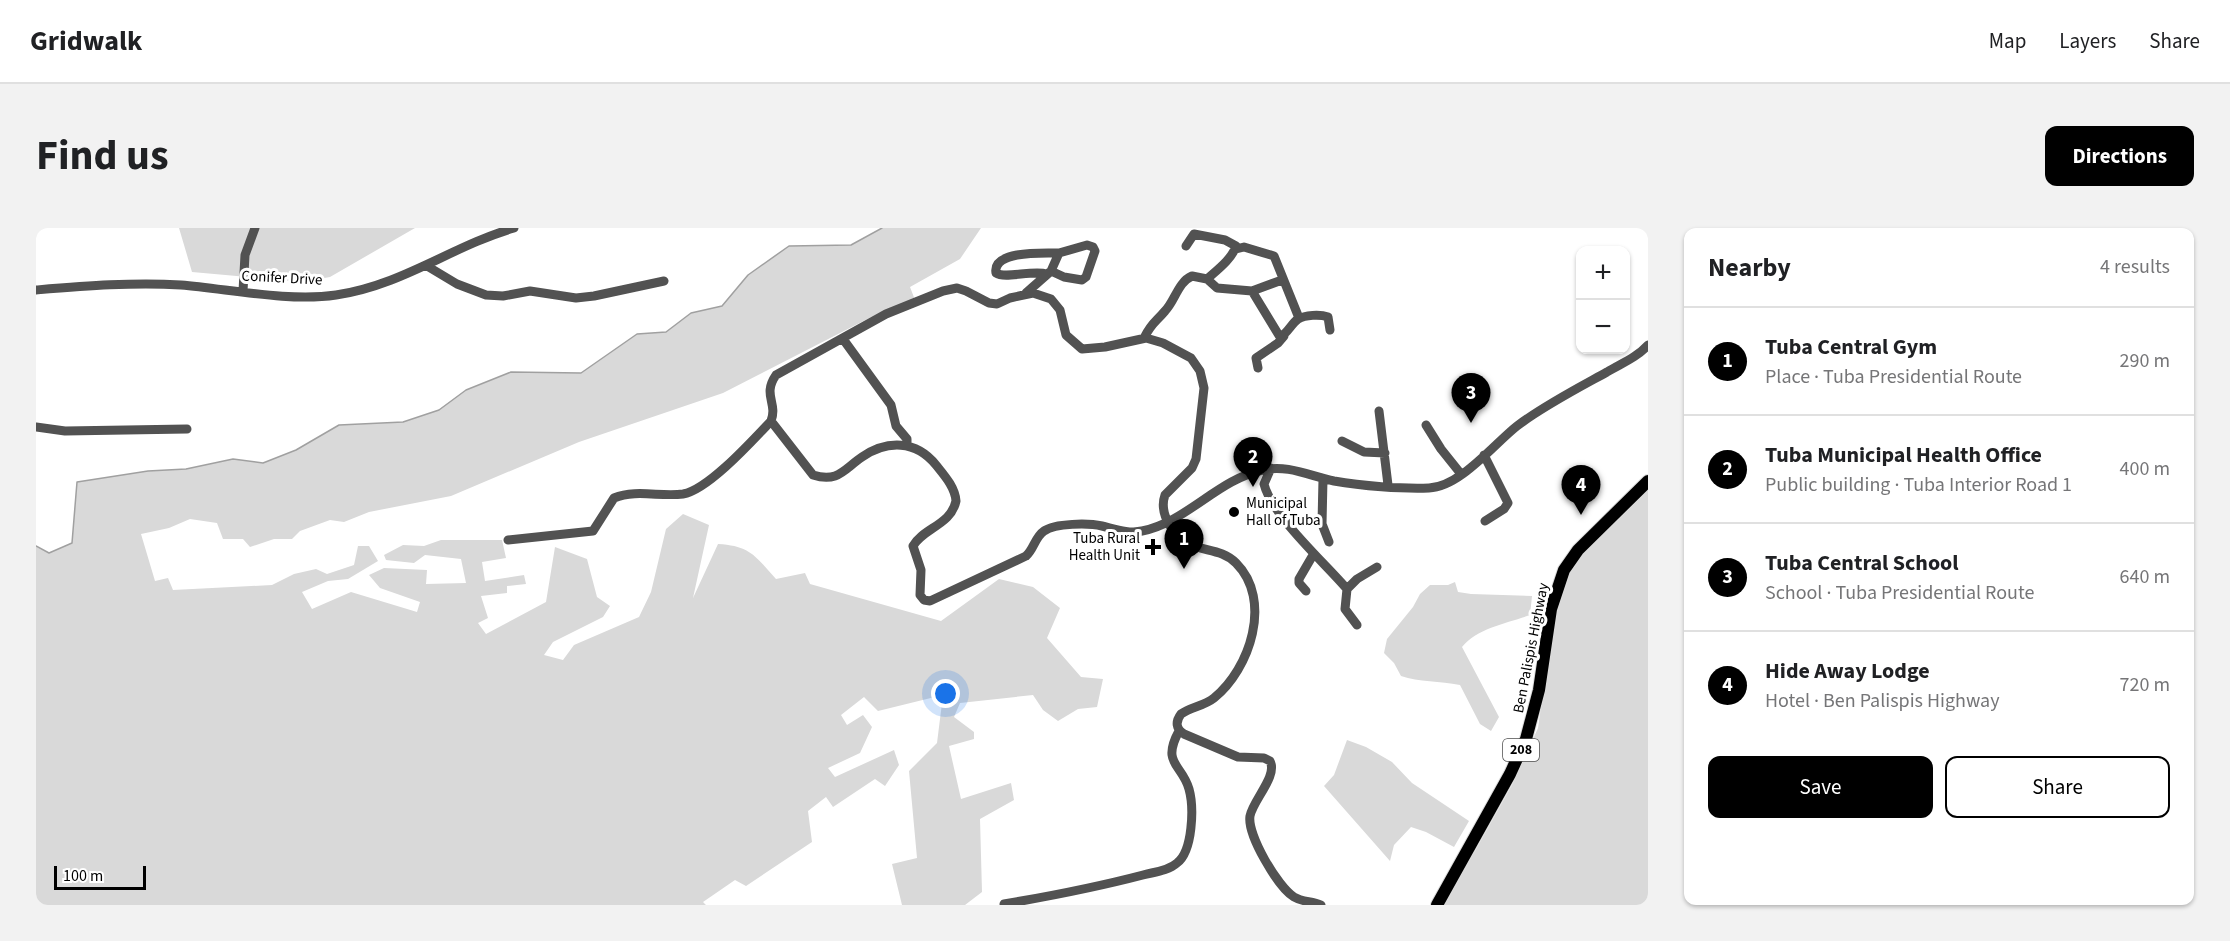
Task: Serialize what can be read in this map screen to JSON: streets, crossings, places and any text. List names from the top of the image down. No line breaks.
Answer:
{"streets":{"main road":["Ben Palispis Highway","208"],"street":["Conifer Drive"]},"places":{"other":["Municipal Hall of Tuba"],"health":["Tuba Rural Health Unit"]},"scale_bar":"100 m","page":{"header":"Gridwalk","nav":["Map","Layers","Share"],"title":"Find us","buttons":["Directions",["Save","Share"]],"heading":["Nearby","4 results"],"map_buttons":["+","−"],"list":[{"mark":"1","name":"Tuba Central Gym","note":"Place · Tuba Presidential Route","value":"290 m"},{"mark":"2","name":"Tuba Municipal Health Office","note":"Public building · Tuba Interior Road 1","value":"400 m"},{"mark":"3","name":"Tuba Central School","note":"School · Tuba Presidential Route","value":"640 m"},{"mark":"4","name":"Hide Away Lodge","note":"Hotel · Ben Palispis Highway","value":"720 m"}],"pins":["3","2","4","1"],"scale":"100 m"}}
